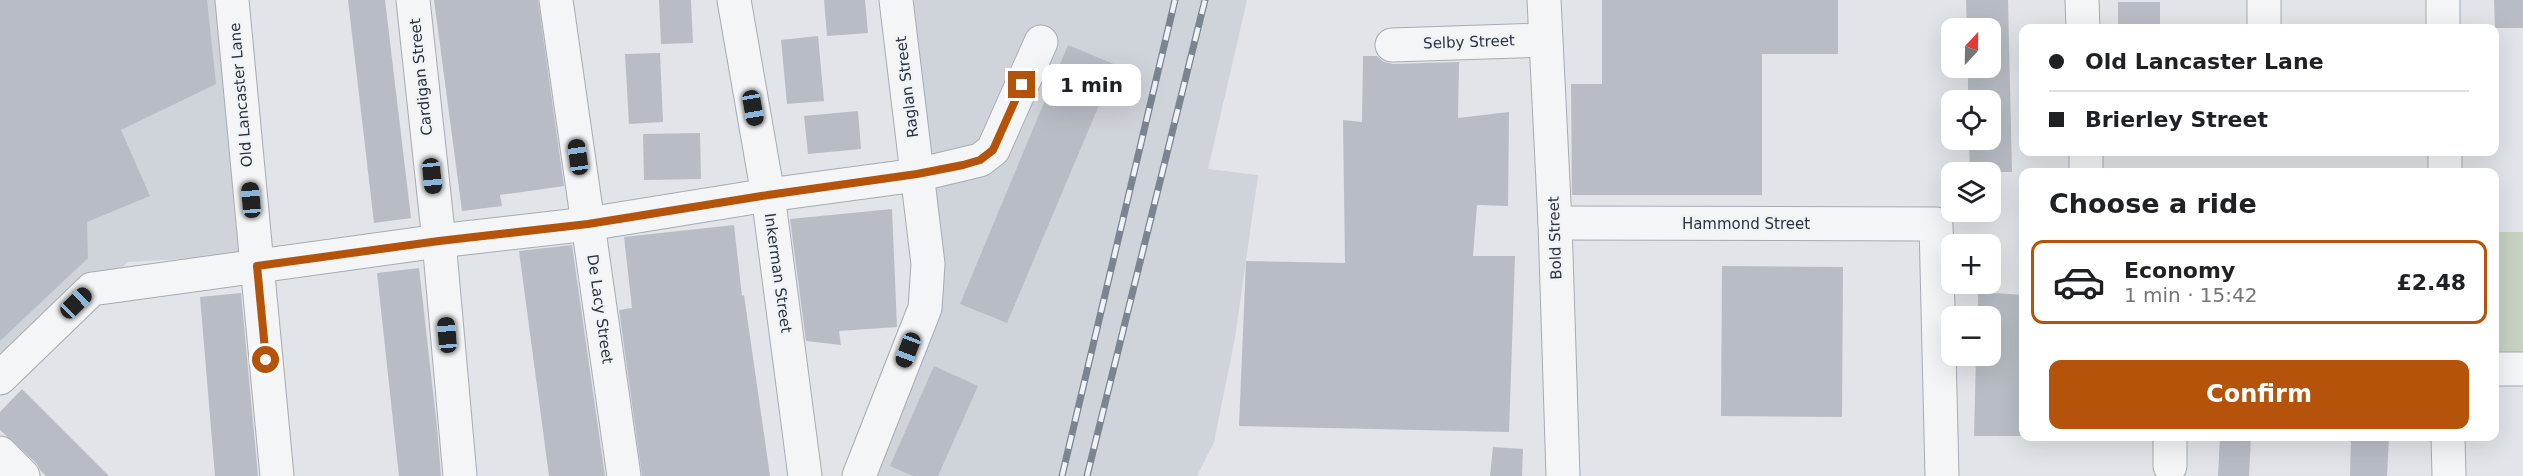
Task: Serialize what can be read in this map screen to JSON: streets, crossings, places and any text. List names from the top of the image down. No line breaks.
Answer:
{"streets":{"street":["Selby Street","Cardigan Street","Raglan Street","Old Lancaster Lane","Hammond Street","Bold Street","Inkerman Street","De Lacy Street"]},"crossings":[["Selby Street","Bold Street"],["Hammond Street","Bold Street"]],"north":"top","page":{"map_buttons":["+","−"],"banner":["Old Lancaster Lane","Brierley Street"],"bubble":"1 min","heading":"Choose a ride","list":[{"name":"Economy","note":"1 min · 15:42","value":"£2.48"}],"buttons":"Confirm"}}
